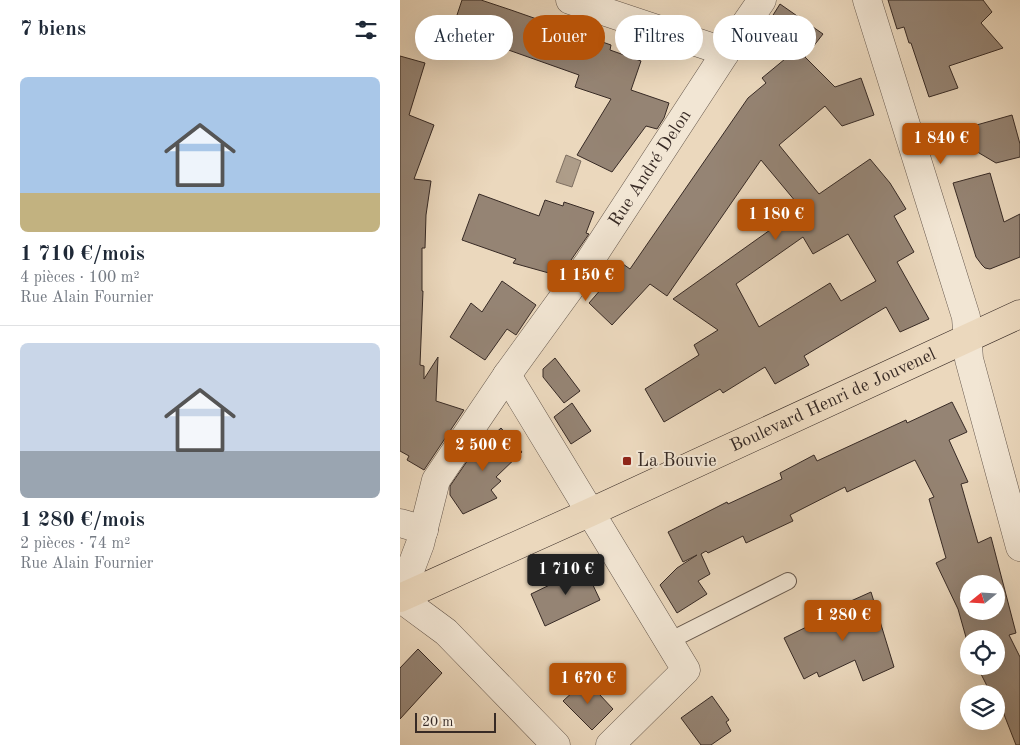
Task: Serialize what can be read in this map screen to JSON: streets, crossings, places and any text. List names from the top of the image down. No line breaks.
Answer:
{"streets":{"main road":["Boulevard Henri de Jouvenel"],"street":["Rue André Delon"]},"crossings":[["Rue André Delon","Boulevard Henri de Jouvenel"]],"places":{"transit":["La Bouvie"]},"scale_bar":"20 m","north":"left","page":{"heading":"7 biens","chip":["Acheter","Louer","Filtres","Nouveau"],"list":[{"name":"1 710 €/mois","note":"4 pièces · 100 m² · Rue Alain Fournier"},{"name":"1 280 €/mois","note":"2 pièces · 74 m² · Rue Alain Fournier"}],"price":["1 840 €","1 180 €","1 150 €","2 500 €","1 710 €","1 280 €","1 670 €"],"scale":"20 m"}}
